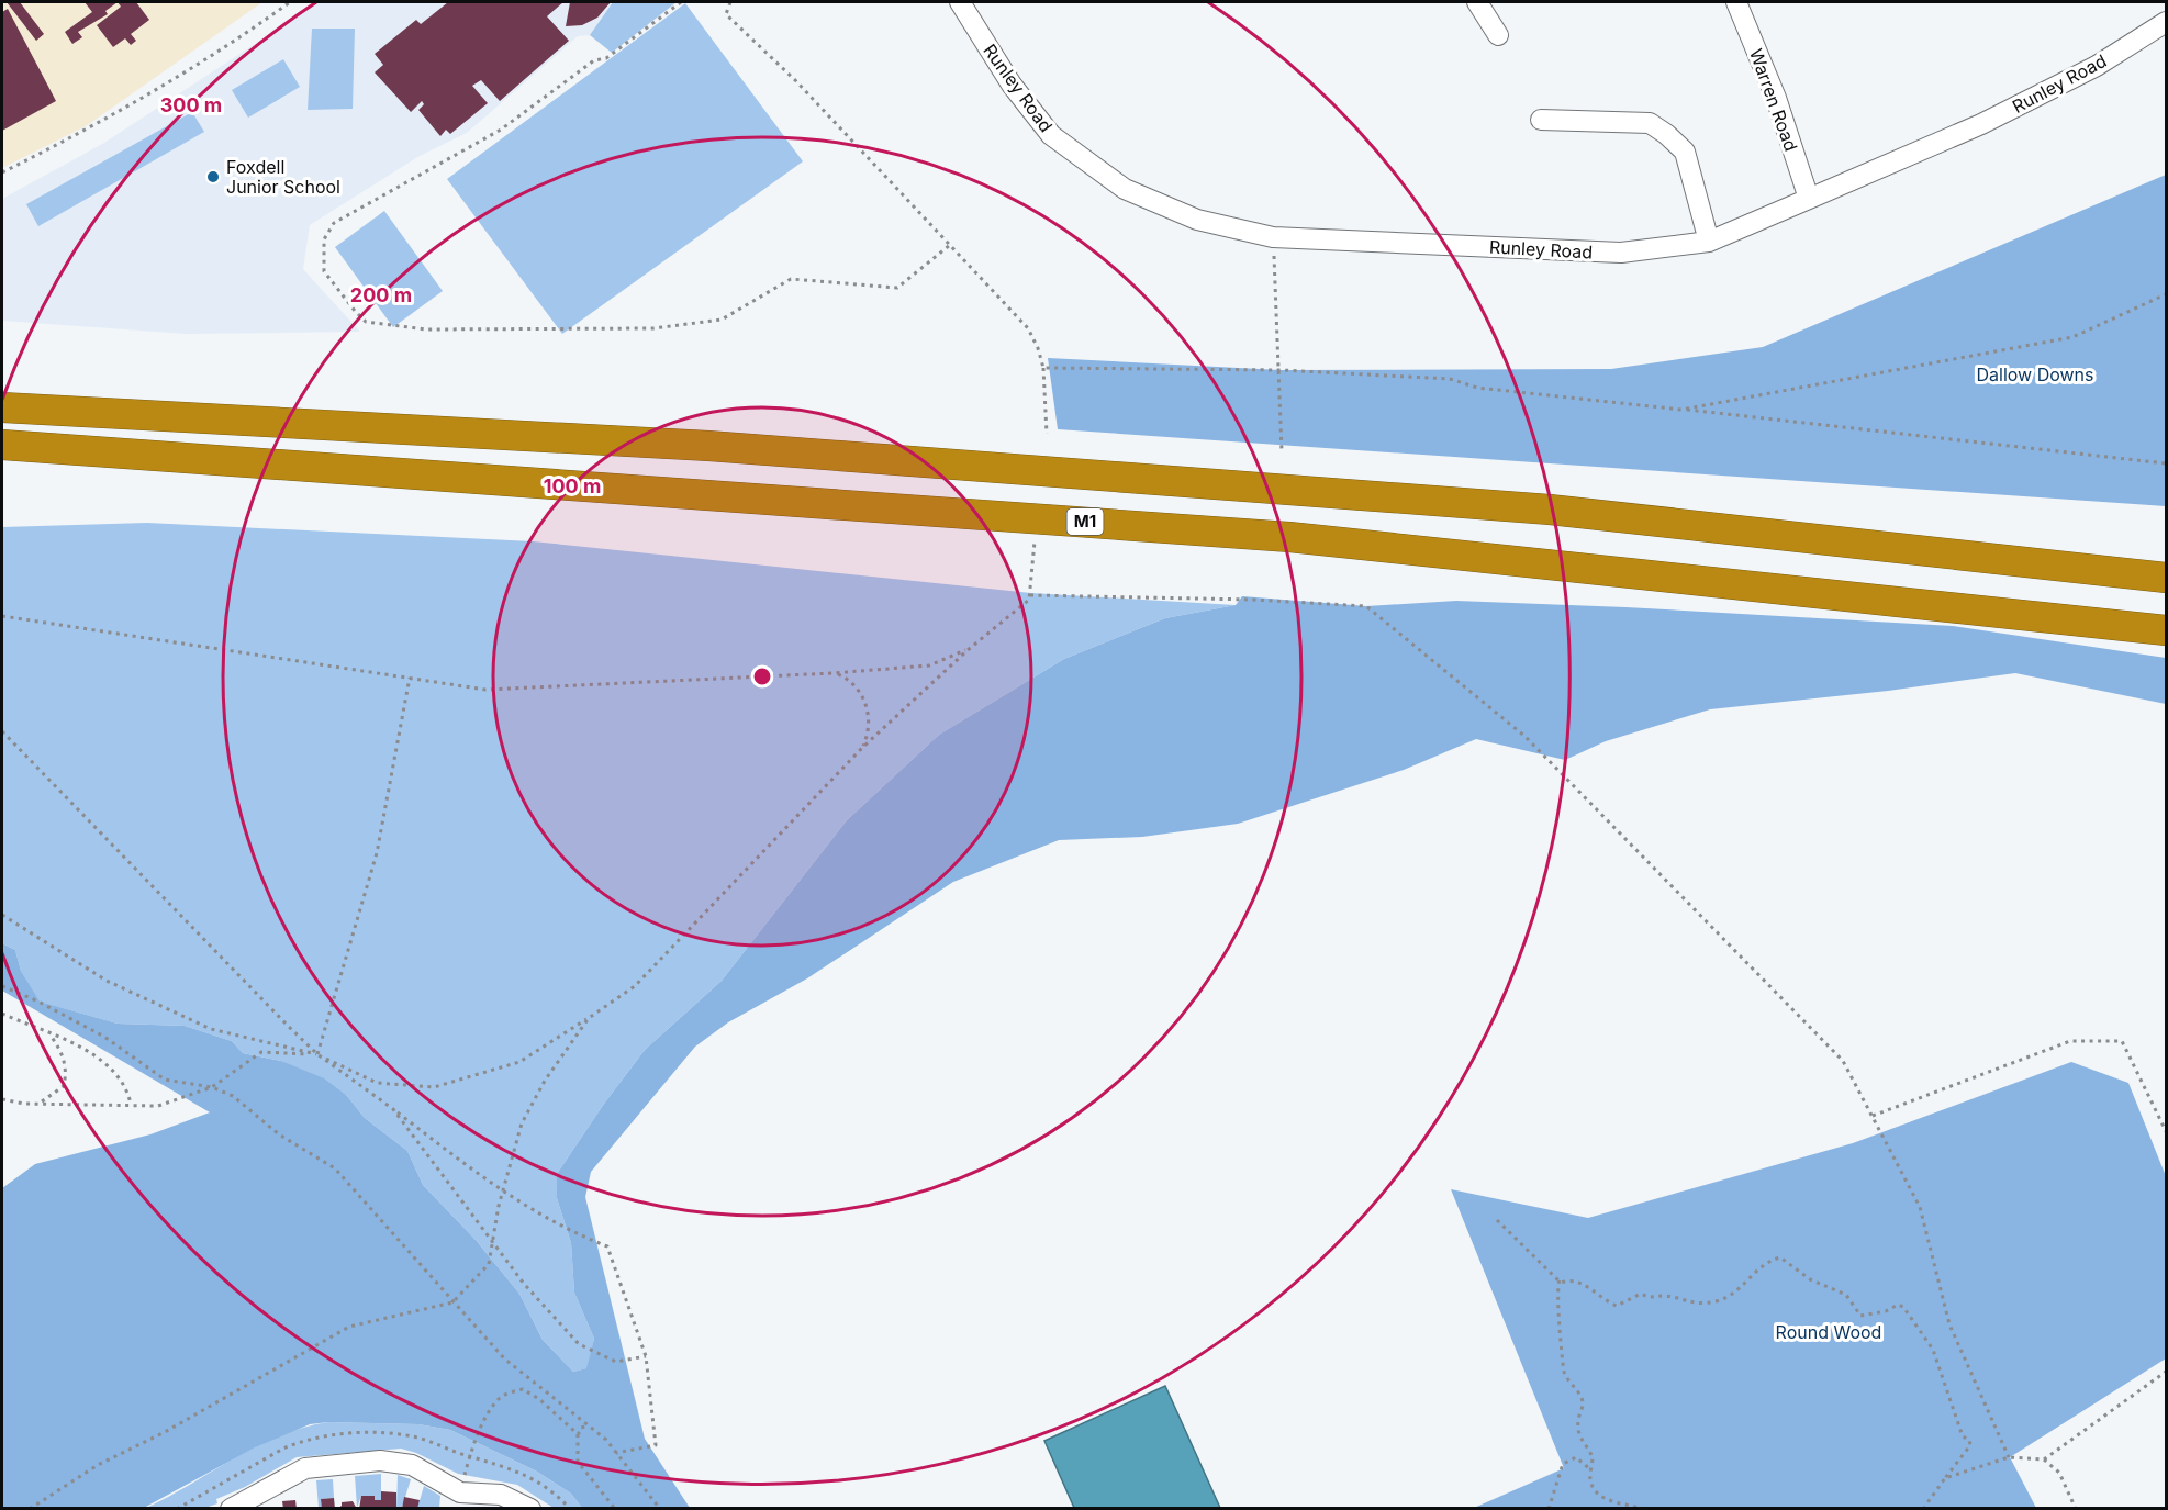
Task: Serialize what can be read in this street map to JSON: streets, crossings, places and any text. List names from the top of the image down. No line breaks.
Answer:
{"streets":{"highway":["M1"],"street":["Runley Road","Warren Road"]},"crossings":[["Runley Road","Warren Road"]],"parks":["Dallow Downs","Round Wood"],"places":["Foxdell Junior School"],"rings":["300 m","200 m","100 m"]}
